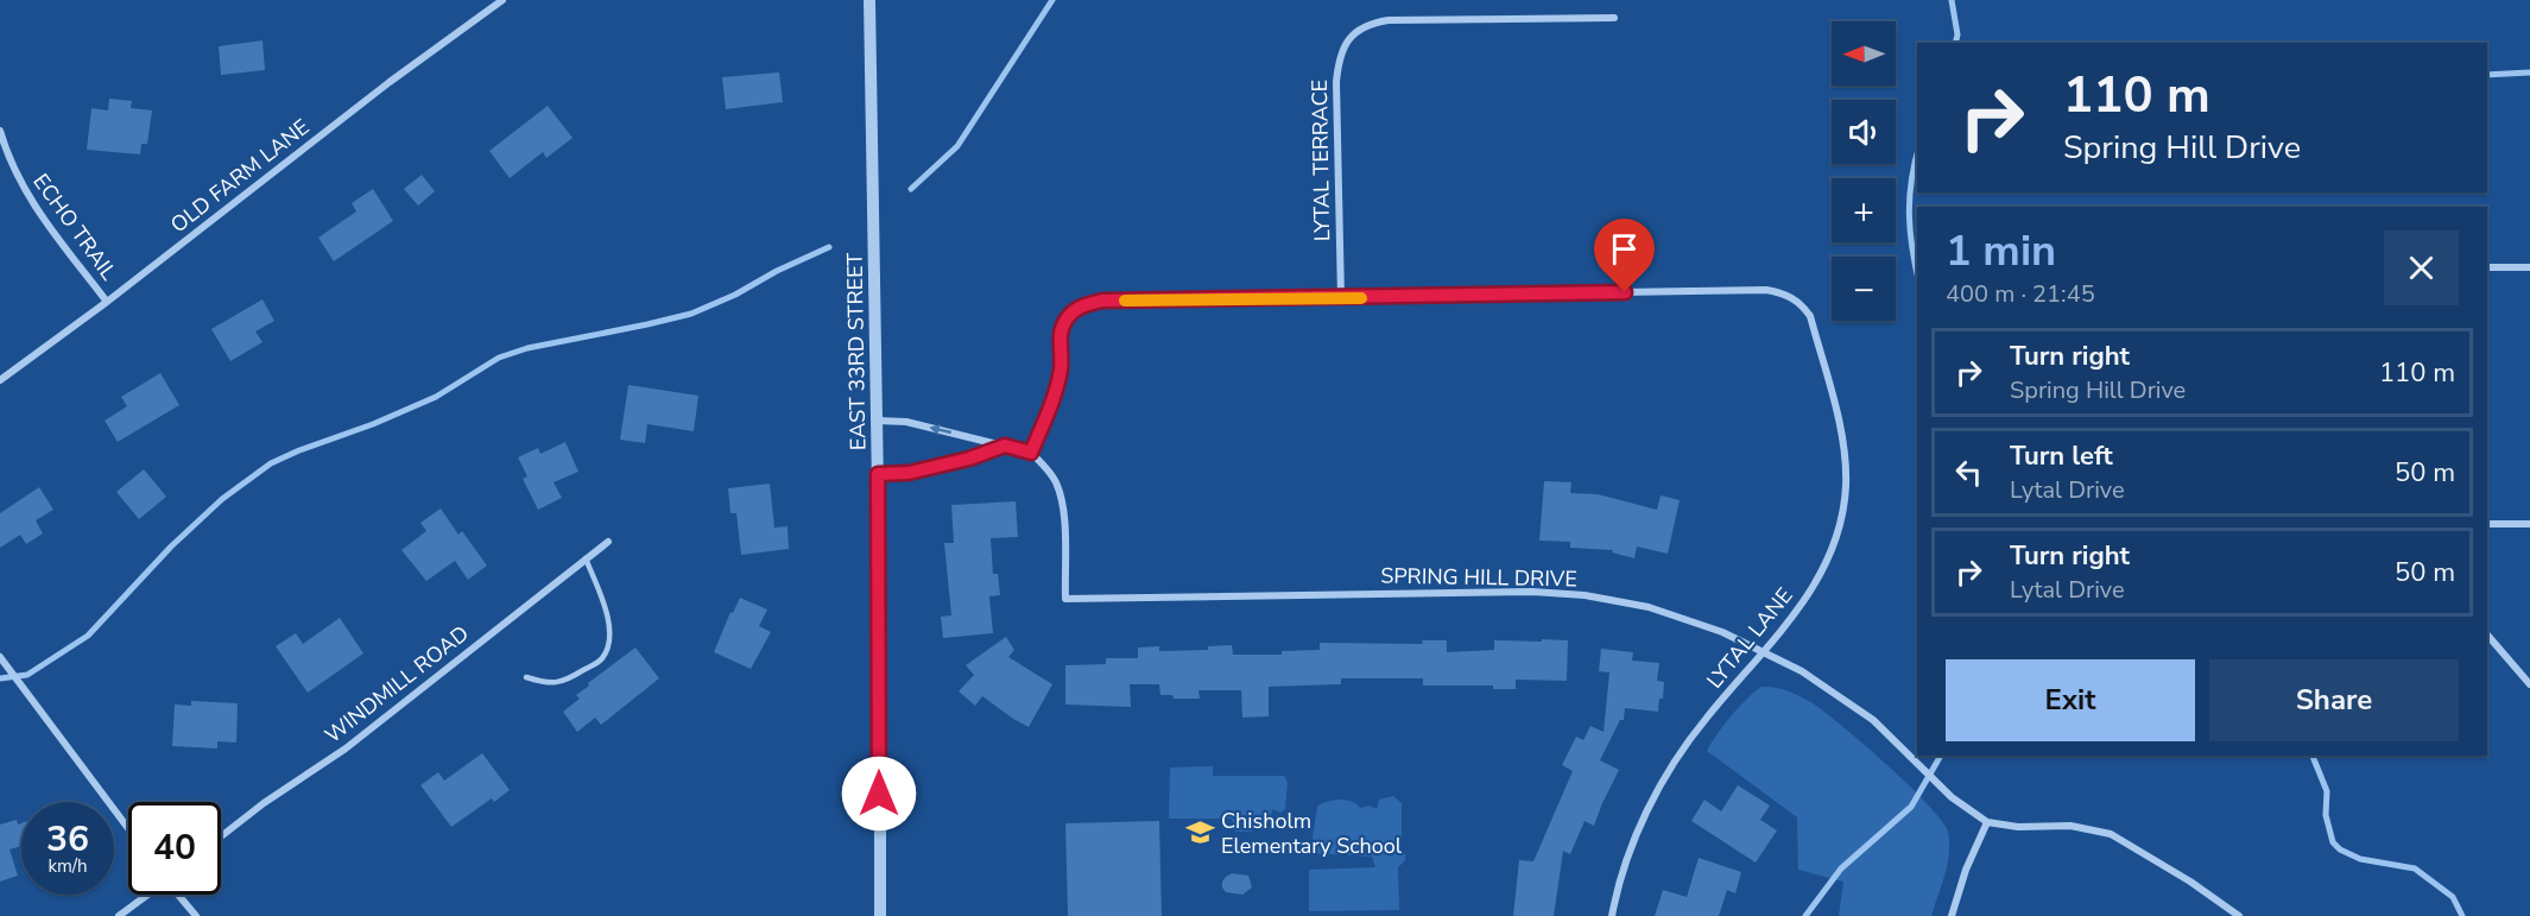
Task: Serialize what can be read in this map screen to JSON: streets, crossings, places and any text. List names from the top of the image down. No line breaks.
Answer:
{"streets":{"street":["LYTAL TERRACE","OLD FARM LANE","ECHO TRAIL","EAST 33RD STREET","SPRING HILL DRIVE","LYTAL LANE","WINDMILL ROAD"]},"crossings":[["LYTAL TERRACE","LYTAL LANE"],["OLD FARM LANE","ECHO TRAIL"],["SPRING HILL DRIVE","LYTAL LANE"]],"places":{"school or university":["Chisholm Elementary School"]},"north":"left","page":{"map_buttons":["+","−"],"turn":["110 m","Spring Hill Drive"],"heading":["1 min","400 m · 21:45"],"list":[{"name":"Turn right","note":"Spring Hill Drive","value":"110 m"},{"name":"Turn left","note":"Lytal Drive","value":"50 m"},{"name":"Turn right","note":"Lytal Drive","value":"50 m"}],"buttons":["Exit","Share"],"speed":"36 km/h","limit":"40"}}
